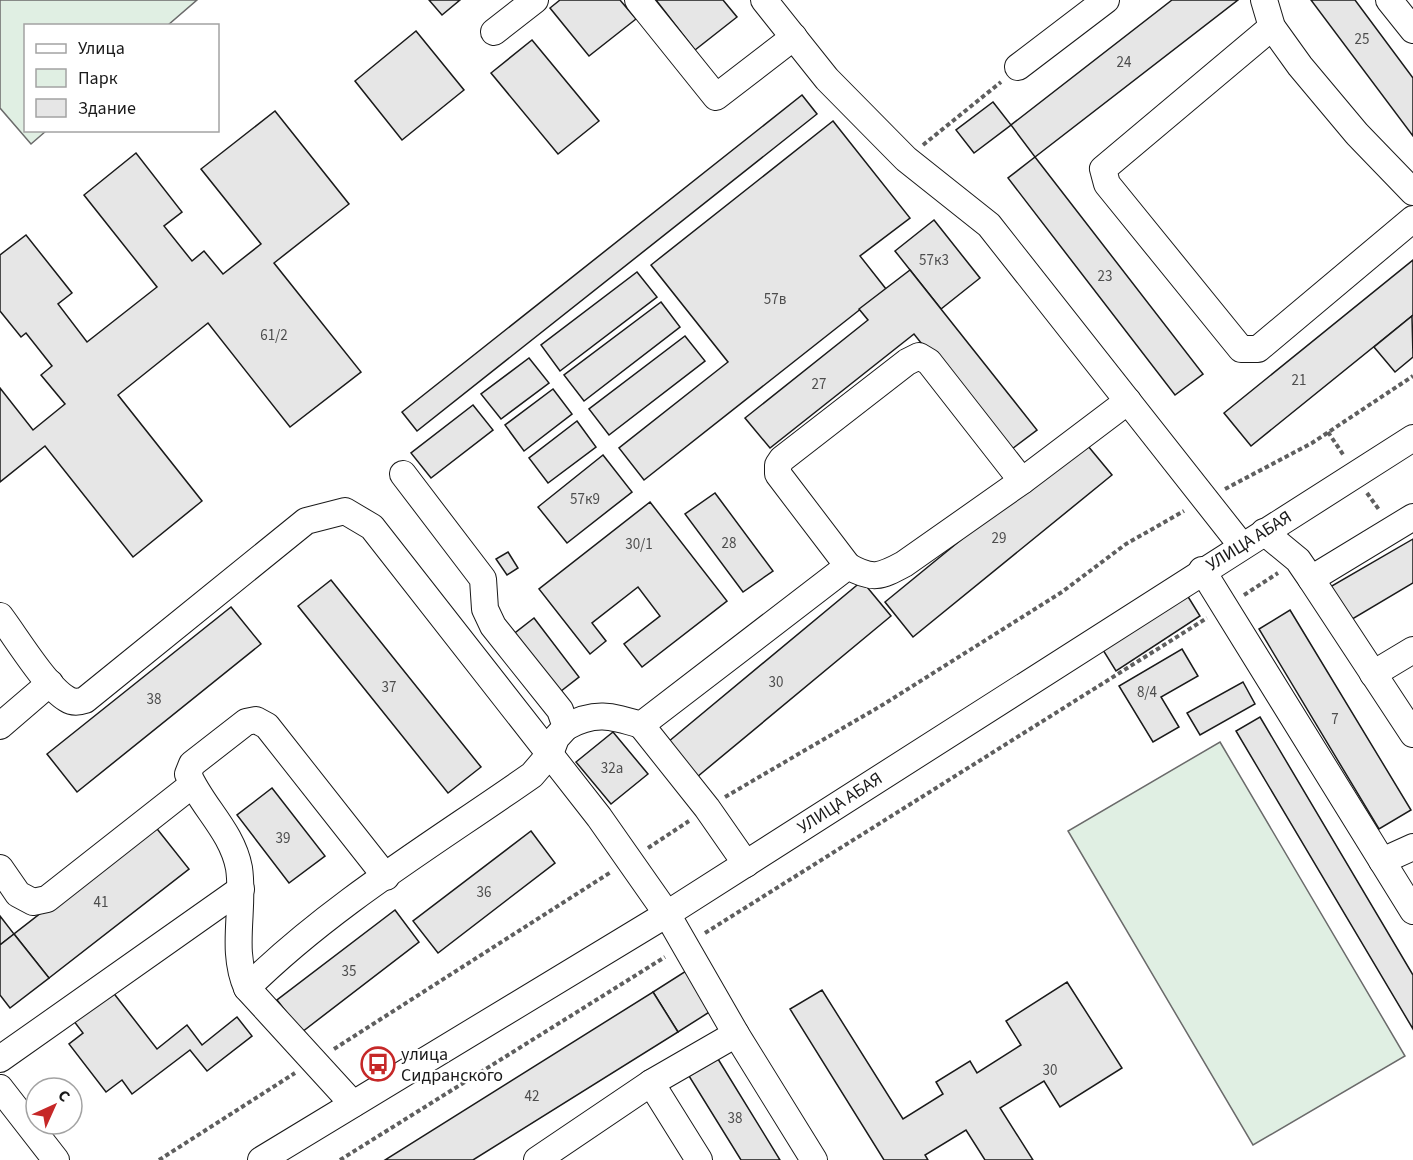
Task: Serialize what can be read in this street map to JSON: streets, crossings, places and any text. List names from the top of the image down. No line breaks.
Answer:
{"streets":{"street":["УЛИЦА АБАЯ"]},"places":{"bus stop":["улица Сидранского"]},"house_numbers":["25","24","57к3","23","57в","61/2","21","27","57к9","29","28","30/1","30","37","8/4","38","7","32а","39","36","41","35","30","42","38"],"legend":["Улица","Парк","Здание"],"north":"top right"}
